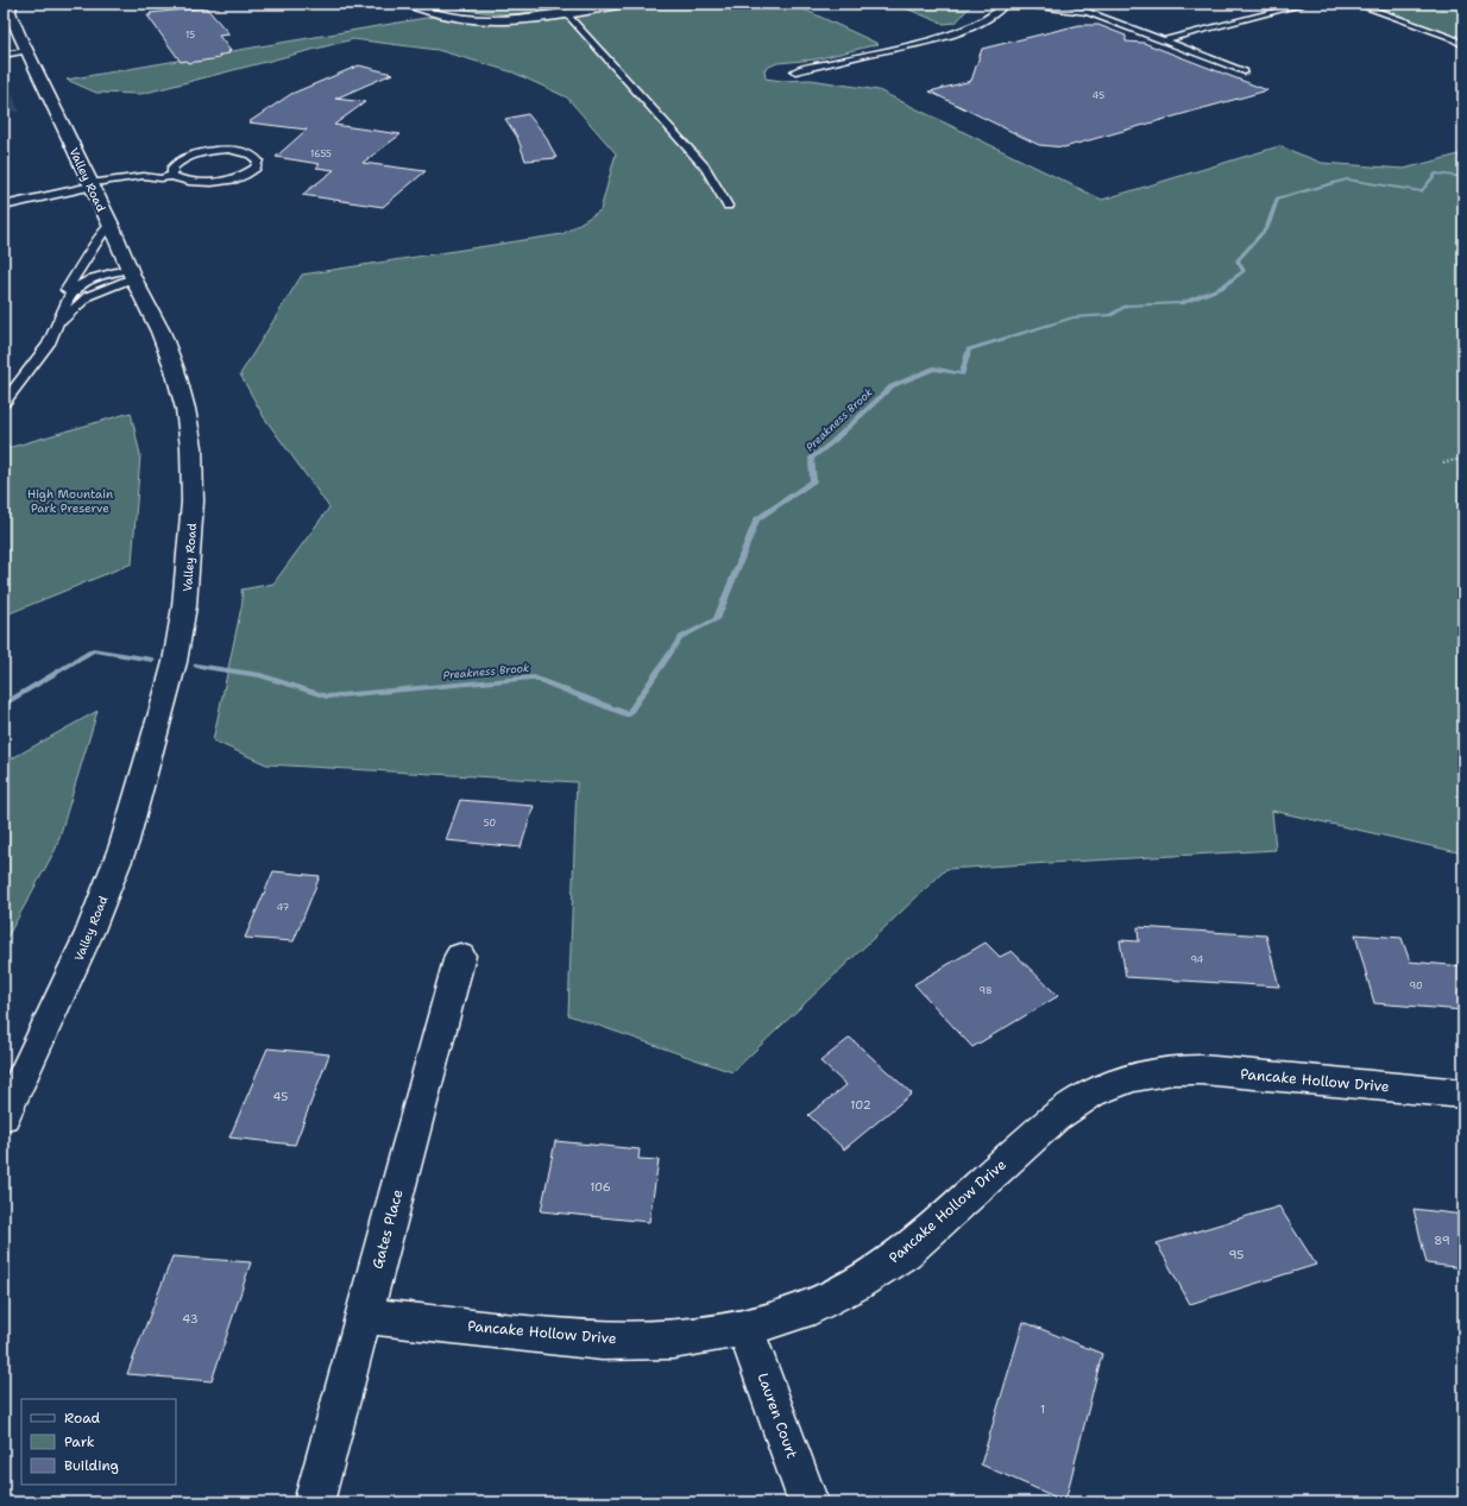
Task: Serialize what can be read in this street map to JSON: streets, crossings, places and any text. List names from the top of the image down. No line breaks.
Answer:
{"streets":{"main road":["Valley Road","Pancake Hollow Drive","Gates Place","Lauren Court"]},"crossings":[["Pancake Hollow Drive","Gates Place"],["Pancake Hollow Drive","Lauren Court"]],"water":["Preakness Brook"],"parks":["High Mountain Park Preserve"],"house_numbers":["15","45","1655","50","47","94","90","98","45","102","106","89","95","43","1"],"legend":["Road","Park","Building"]}
